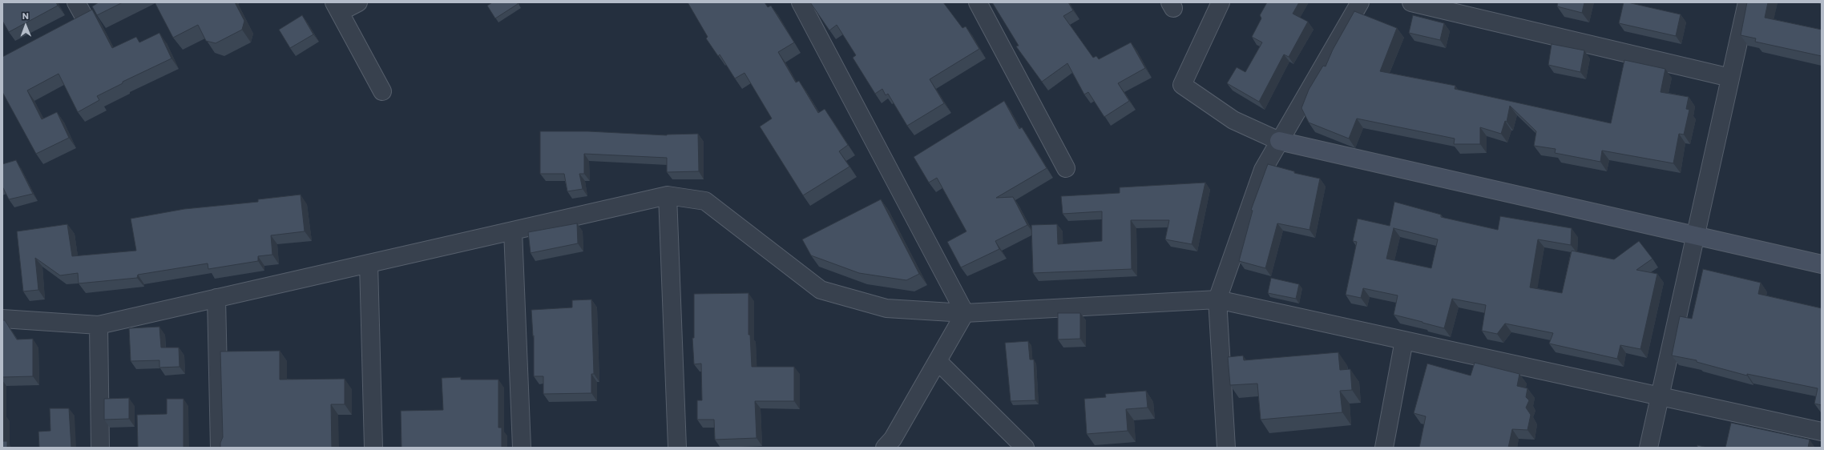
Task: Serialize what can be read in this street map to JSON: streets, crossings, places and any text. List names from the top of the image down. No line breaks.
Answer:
{"north":"top"}
